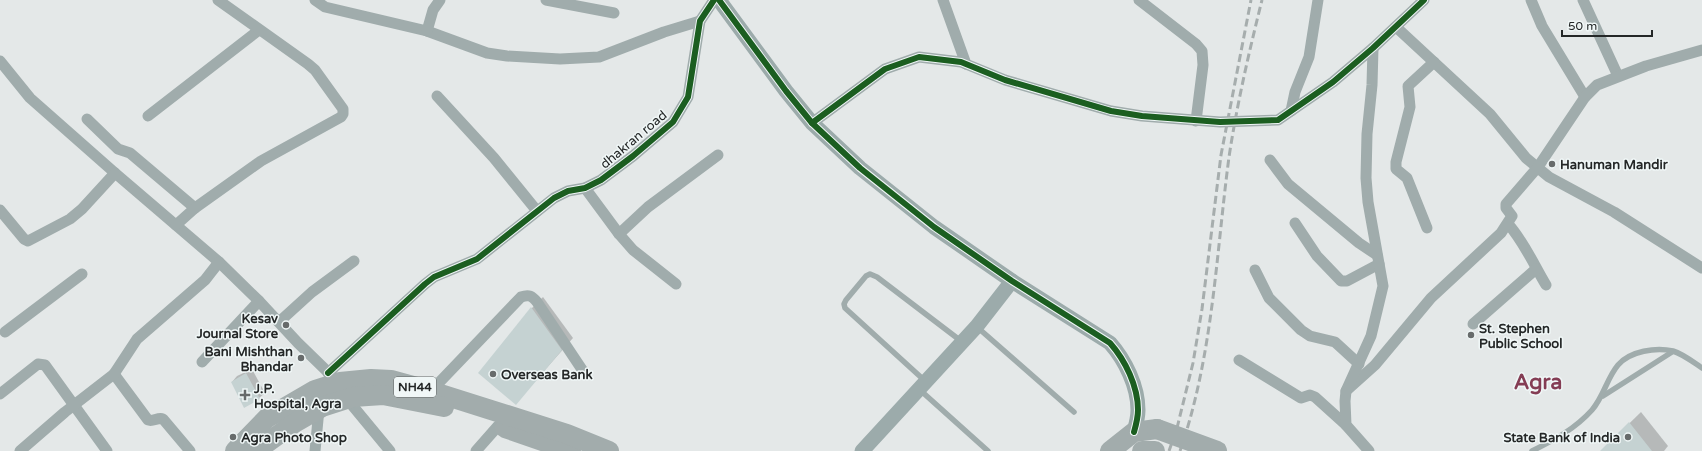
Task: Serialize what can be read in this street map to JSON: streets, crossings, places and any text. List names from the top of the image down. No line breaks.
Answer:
{"streets":{"highway":["NH44"],"street":["dhakran road"]},"crossings":[["dhakran road","NH44"]],"districts":["Agra"],"places":{"other":["Hanuman Mandir","Kesav Journal Store","St. Stephen Public School","Bani Mishthan Bhandar","Overseas Bank","Agra Photo Shop","State Bank of India"],"health":["J.P. Hospital, Agra"]},"scale_bar":"50 m"}
